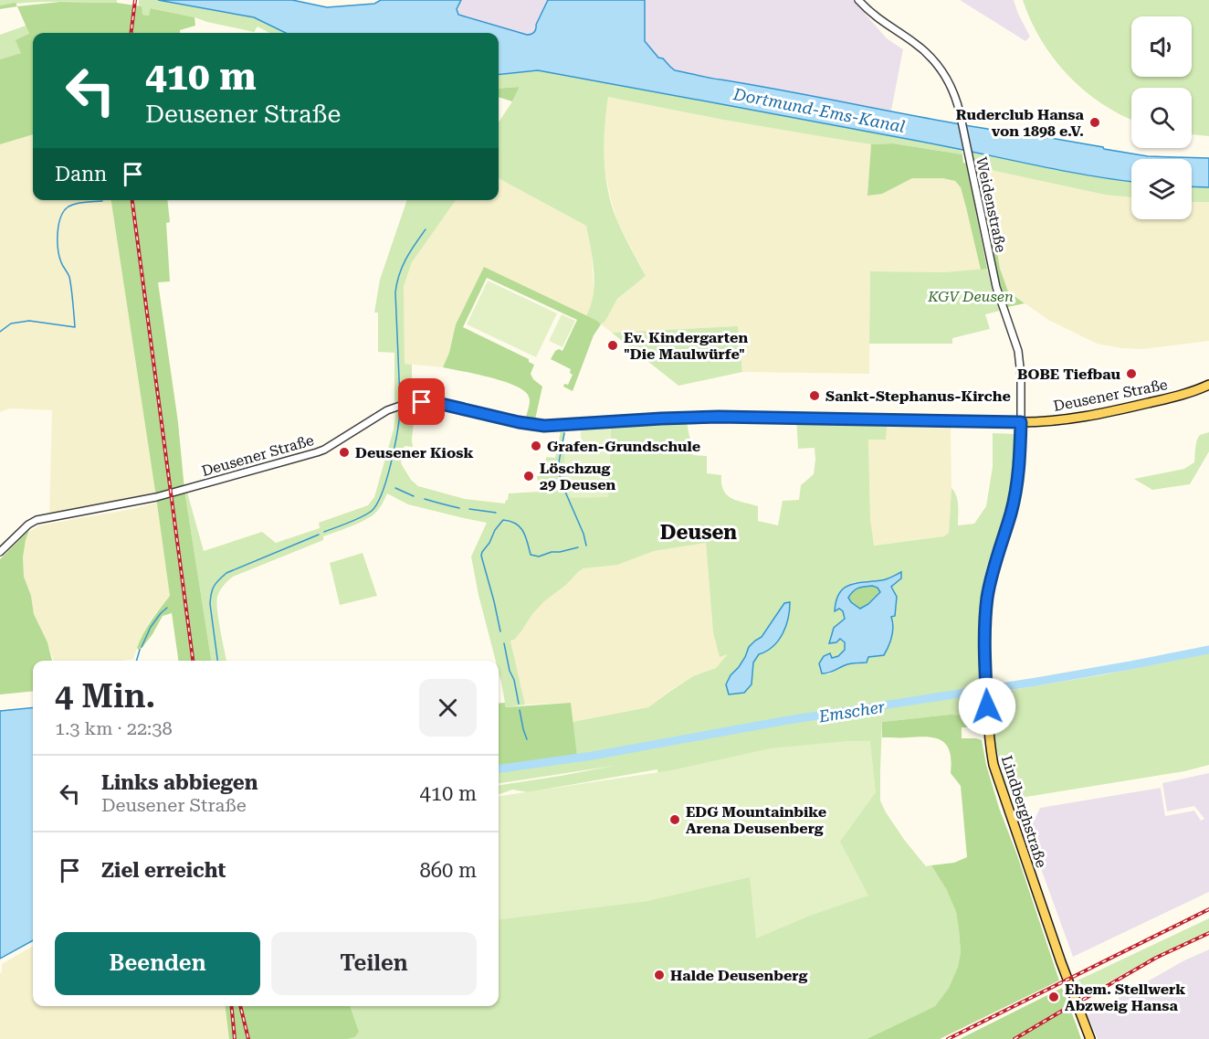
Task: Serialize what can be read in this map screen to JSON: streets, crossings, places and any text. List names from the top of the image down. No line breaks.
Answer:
{"streets":{"main road":["Deusener Straße","Lindberghstraße"],"street":["Weidenstraße"]},"crossings":[["Weidenstraße","Deusener Straße"],["Weidenstraße","Lindberghstraße"],["Deusener Straße","Lindberghstraße"]],"districts":["Deusen"],"water":["Dortmund-Ems-Kanal","Emscher"],"parks":["KGV Deusen"],"places":["Ruderclub Hansa von 1898 e.V.","Ev. Kindergarten \"Die Maulwürfe\"","BOBE Tiefbau","Sankt-Stephanus-Kirche","Grafen-Grundschule","Deusener Kiosk","Löschzug 29 Deusen","EDG Mountainbike Arena Deusenberg","Halde Deusenberg","Ehem. Stellwerk Abzweig Hansa"],"page":{"turn":["410 m","Deusener Straße"],"then":"Dann","heading":["4 Min.","1.3 km · 22:38"],"list":[{"name":"Links abbiegen","note":"Deusener Straße","value":"410 m"},{"name":"Ziel erreicht","value":"860 m"}],"buttons":["Beenden","Teilen"]}}
